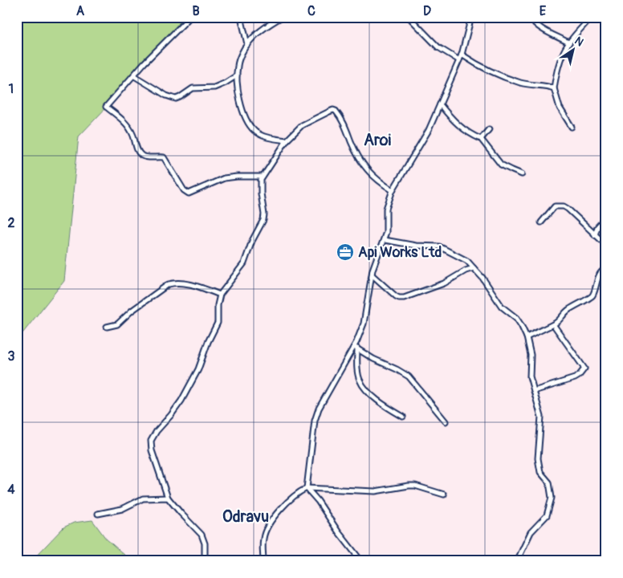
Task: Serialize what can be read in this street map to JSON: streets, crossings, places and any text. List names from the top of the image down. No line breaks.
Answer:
{"districts":["Aroi","Odravu"],"places":{"office":["Api Works Ltd"]},"north":"top right","grid":{"columns":["A","B","C","D","E"],"rows":["1","2","3","4"]}}
